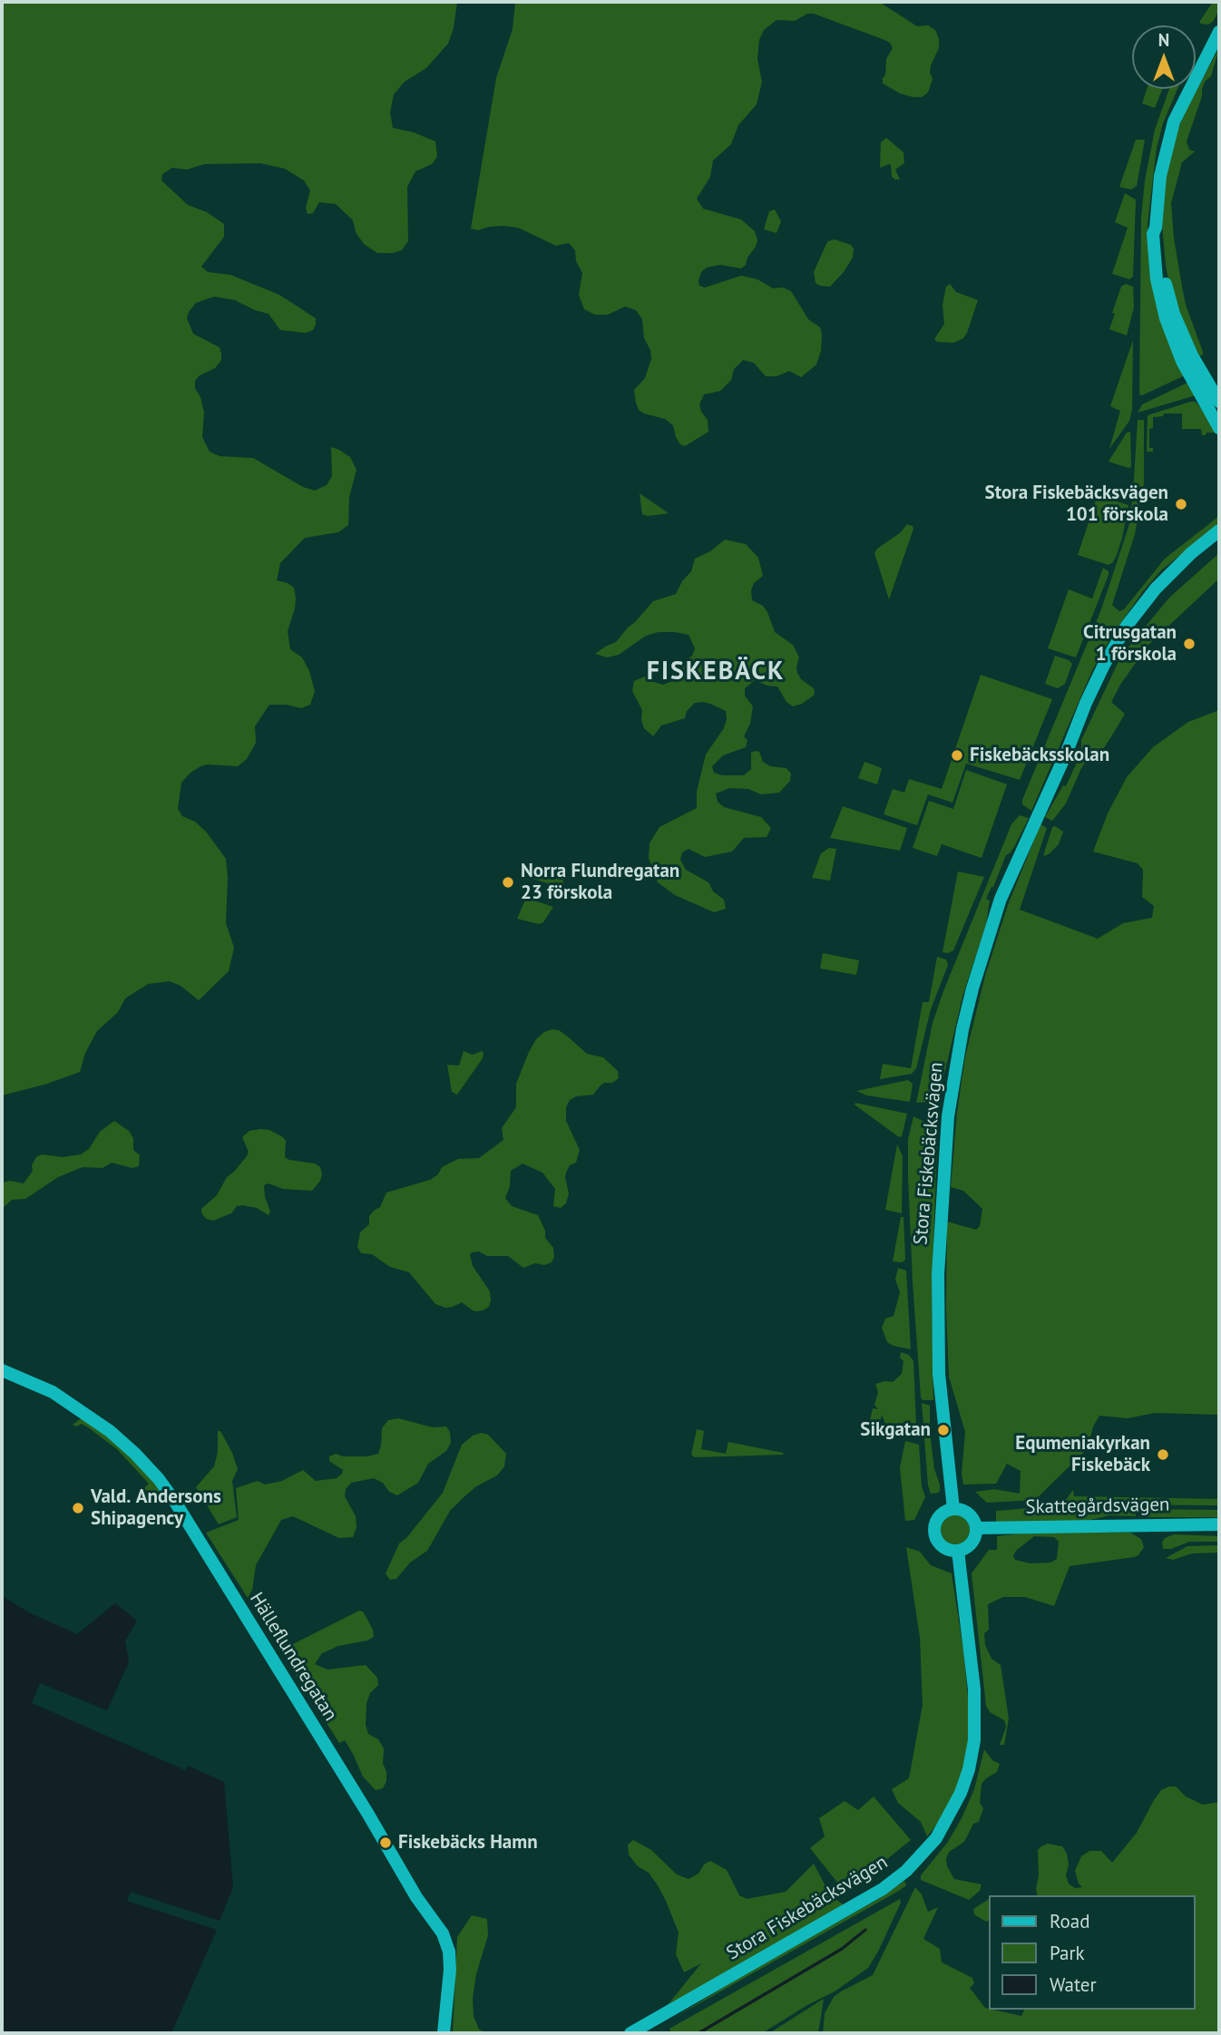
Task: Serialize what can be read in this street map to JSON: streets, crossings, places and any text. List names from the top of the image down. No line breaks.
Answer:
{"streets":{"street":["Stora Fiskebäcksvägen","Skattegårdsvägen","Hälleflundregatan"]},"crossings":[["Stora Fiskebäcksvägen","Skattegårdsvägen"]],"districts":["FISKEBÄCK"],"places":["Stora Fiskebäcksvägen 101 förskola","Citrusgatan 1 förskola","Fiskebäcksskolan","Norra Flundregatan 23 förskola","Sikgatan","Equmeniakyrkan Fiskebäck","Vald. Andersons Shipagency","Fiskebäcks Hamn"],"legend":["Road","Park","Water"],"north":"top"}
